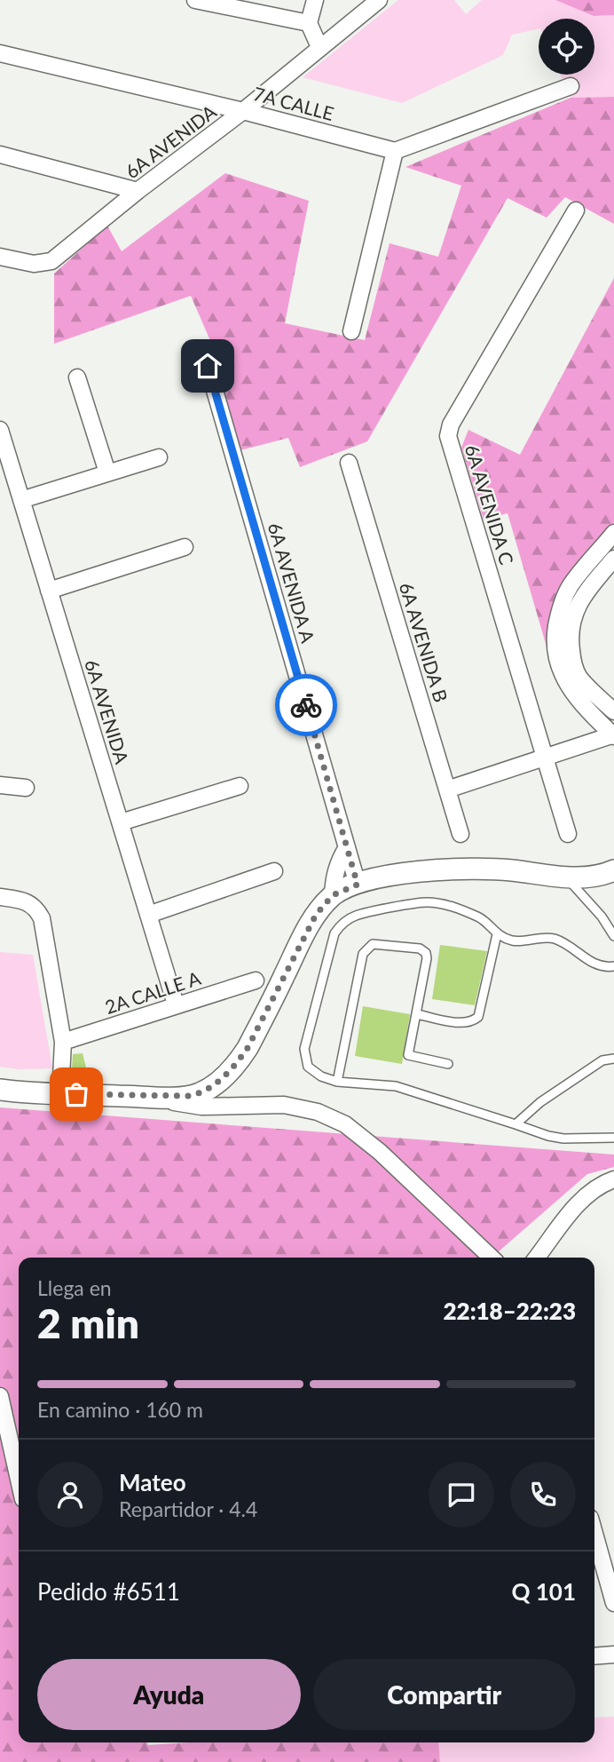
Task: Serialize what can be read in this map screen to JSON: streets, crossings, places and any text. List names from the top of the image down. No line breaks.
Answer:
{"streets":{"street":["7A CALLE","6A AVENIDA","6A AVENIDA C","6A AVENIDA A","6A AVENIDA B","2A CALLE A"]},"crossings":[["7A CALLE","6A AVENIDA"],["6A AVENIDA","2A CALLE A"]],"page":{"heading":["2 min","Llega en","22:18–22:23"],"panel":["Mateo","Repartidor · 4.4","Pedido #6511","Q 101"],"bar":"En camino · 160 m","buttons":["Ayuda","Compartir"]}}
